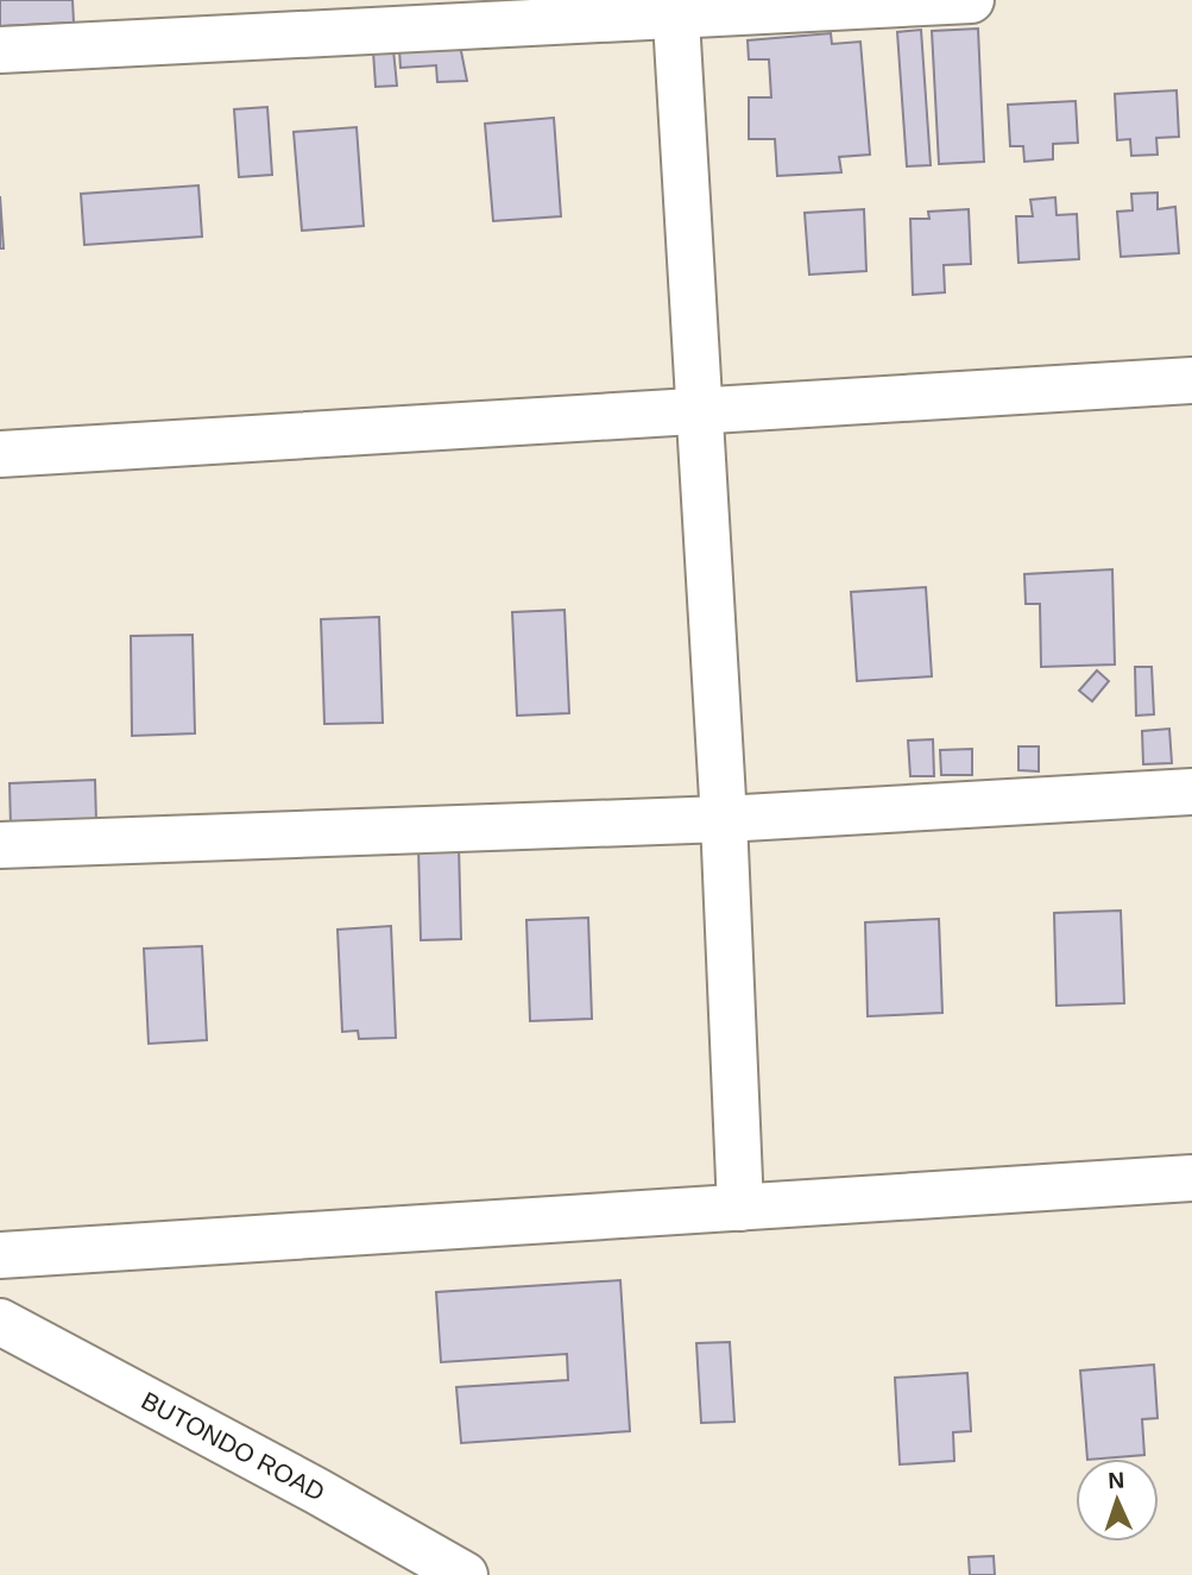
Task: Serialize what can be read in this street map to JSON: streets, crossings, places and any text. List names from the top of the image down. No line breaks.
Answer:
{"streets":{"street":["BUTONDO ROAD"]},"north":"top"}
